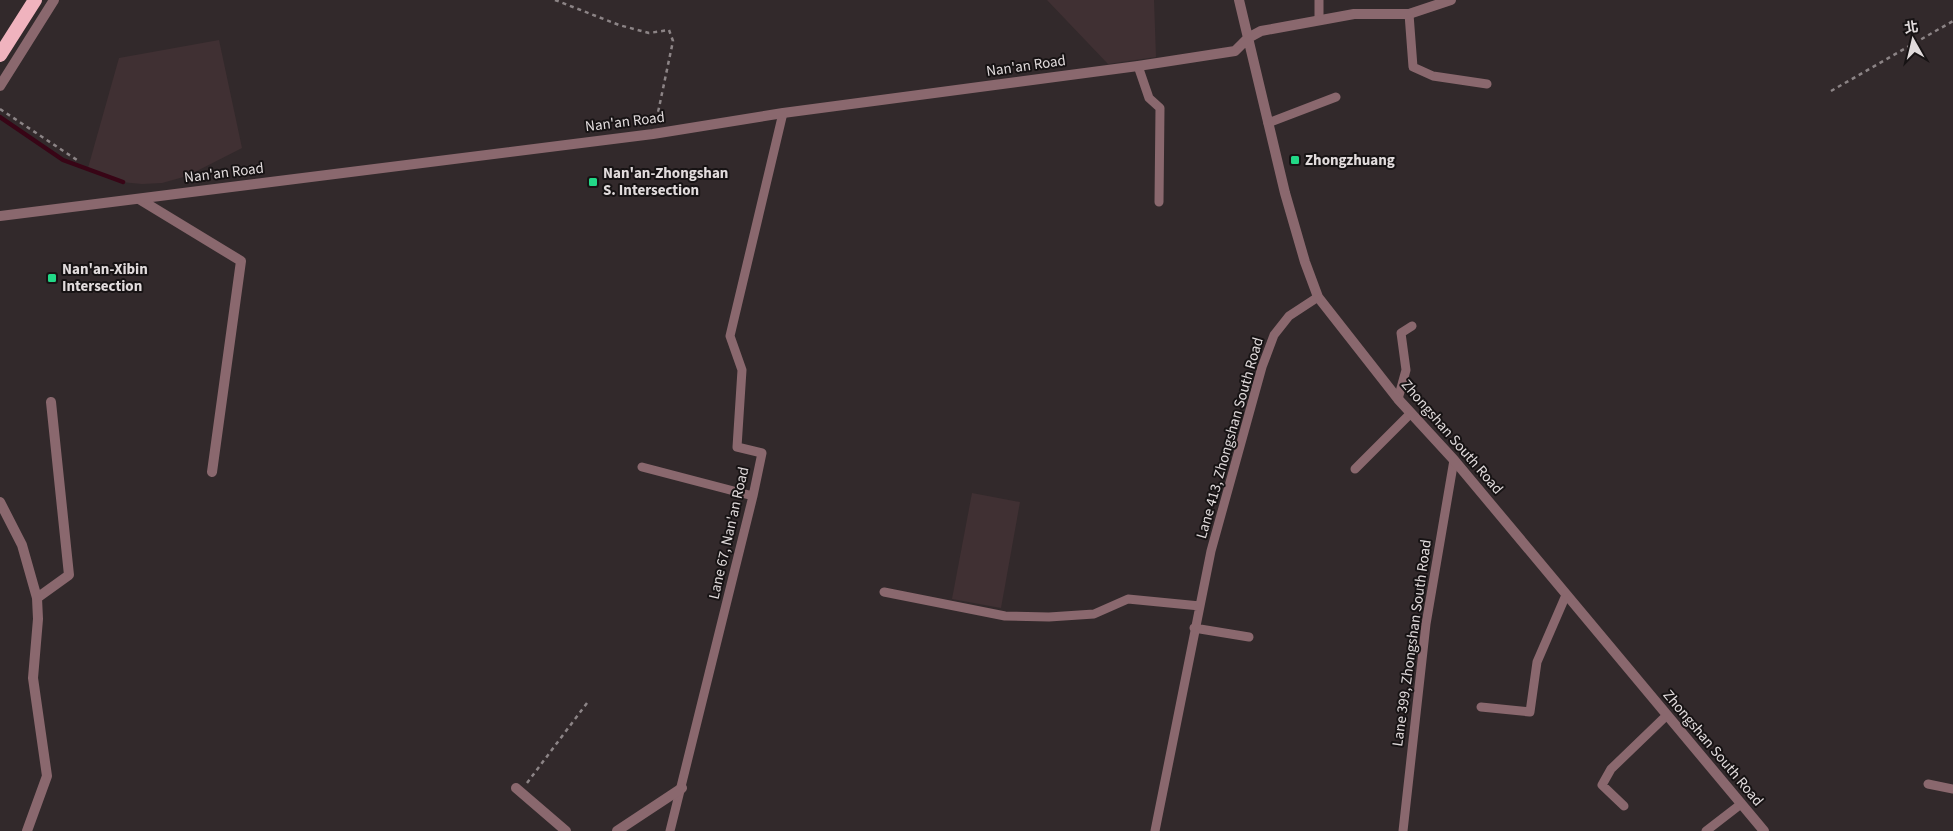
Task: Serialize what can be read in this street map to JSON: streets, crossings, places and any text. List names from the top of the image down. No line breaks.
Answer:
{"streets":{"street":["Nan'an Road","Zhongshan South Road"],"lane":["Lane 413, Zhongshan South Road","Lane 67, Nan'an Road","Lane 399, Zhongshan South Road"]},"crossings":[["Nan'an Road","Zhongshan South Road"],["Nan'an Road","Lane 67, Nan'an Road"],["Zhongshan South Road","Lane 413, Zhongshan South Road"],["Zhongshan South Road","Lane 399, Zhongshan South Road"]],"places":{"transit":["Zhongzhuang","Nan'an-Zhongshan S. Intersection","Nan'an-Xibin Intersection"]},"north":"top"}
